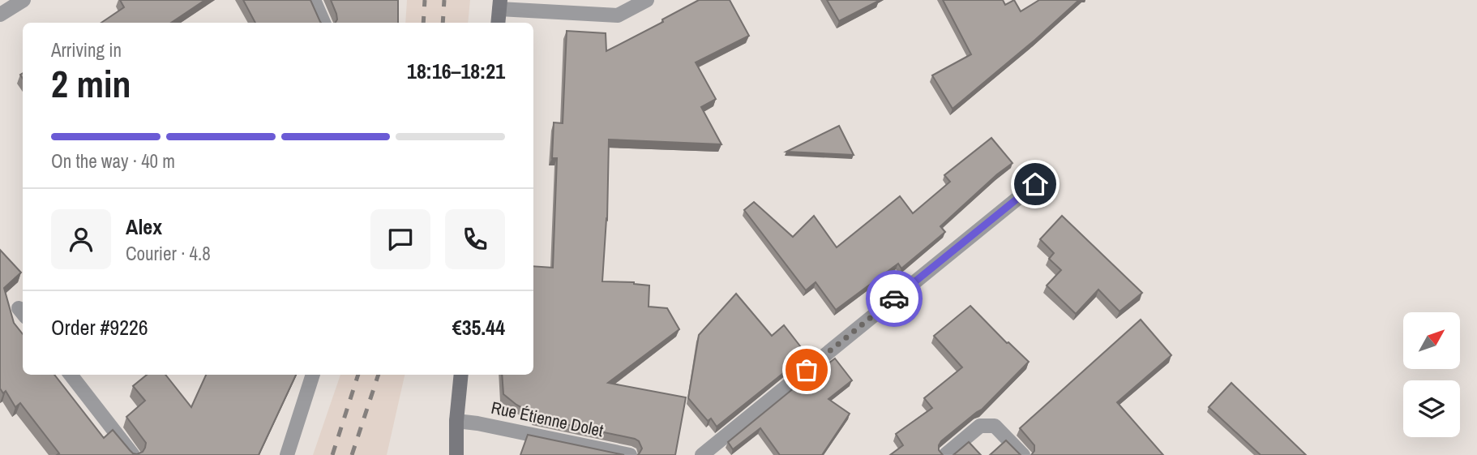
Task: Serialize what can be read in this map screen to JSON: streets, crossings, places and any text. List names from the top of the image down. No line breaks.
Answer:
{"streets":{"street":["Rue Étienne Dolet"]},"north":"top right","page":{"heading":["2 min","Arriving in","18:16–18:21"],"panel":["Alex","Courier · 4.8","Order #9226","€35.44"],"bar":"On the way · 40 m"}}
